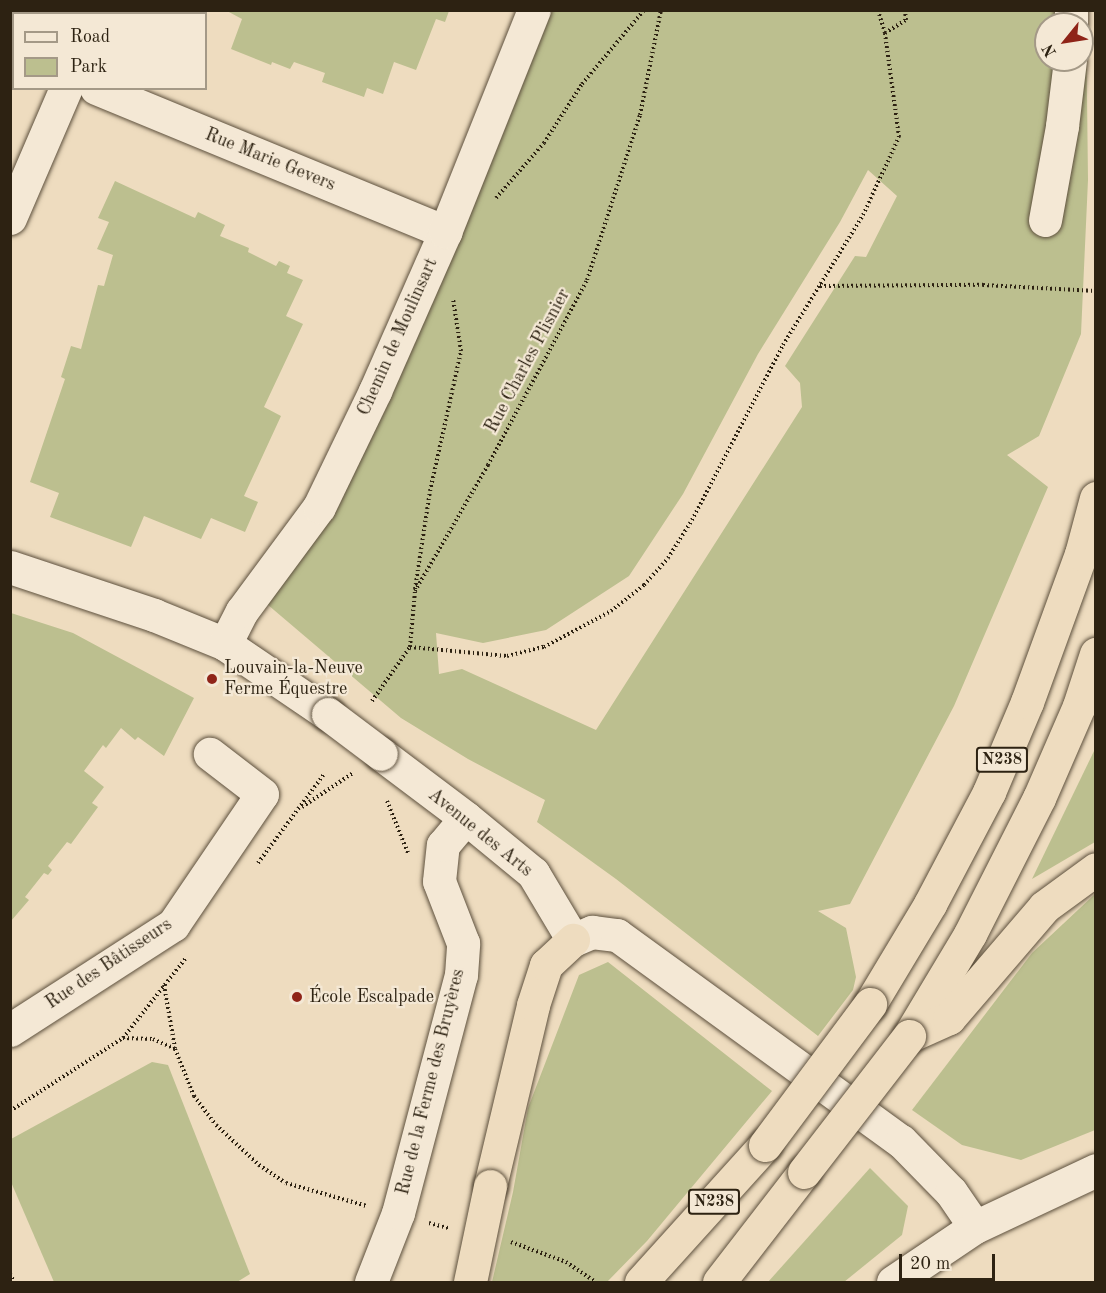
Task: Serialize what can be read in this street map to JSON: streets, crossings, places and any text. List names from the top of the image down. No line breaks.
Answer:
{"streets":{"highway":["N238"],"street":["Rue Marie Gevers","Chemin de Moulinsart","Avenue des Arts","Rue des Bâtisseurs","Rue de la Ferme des Bruyères"],"path":["Rue Charles Plisnier"]},"crossings":[["Rue Marie Gevers","Chemin de Moulinsart"],["Chemin de Moulinsart","Avenue des Arts"],["Avenue des Arts","Rue de la Ferme des Bruyères"]],"places":["Louvain-la-Neuve Ferme Équestre","École Escalpade"],"legend":["Road","Park"],"scale_bar":"20 m","north":"bottom left"}
